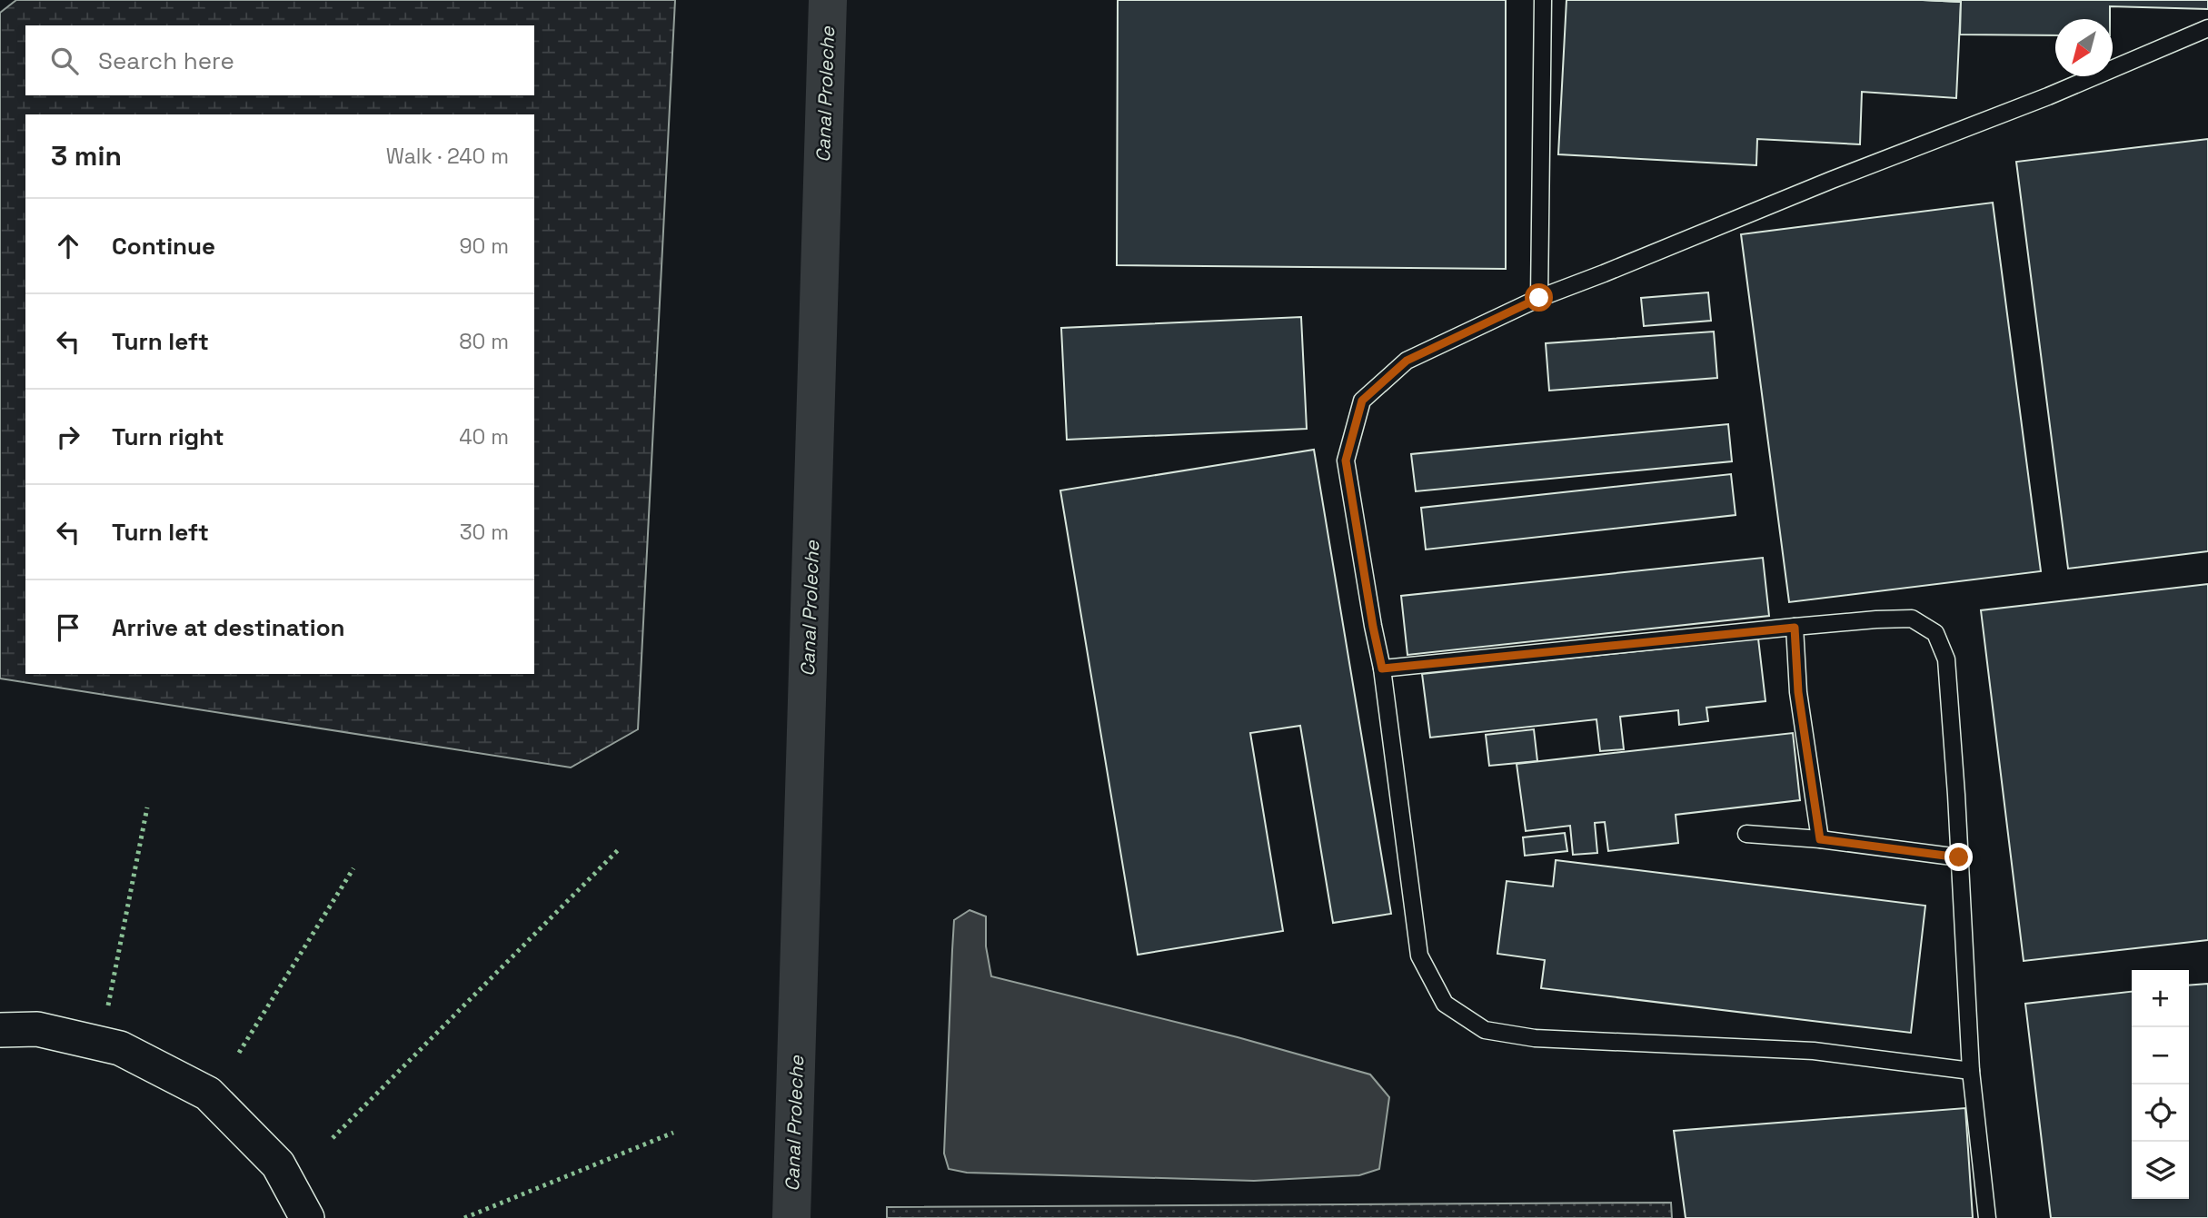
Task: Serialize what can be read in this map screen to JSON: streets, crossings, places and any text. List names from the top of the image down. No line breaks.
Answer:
{"water":["Canal Proleche"],"north":"bottom left","page":{"search":"Search here","heading":["3 min","Walk · 240 m"],"list":[["Continue","90 m"],["Turn left","80 m"],["Turn right","40 m"],["Turn left","30 m"],"Arrive at destination"],"map_buttons":["+","−"]}}
